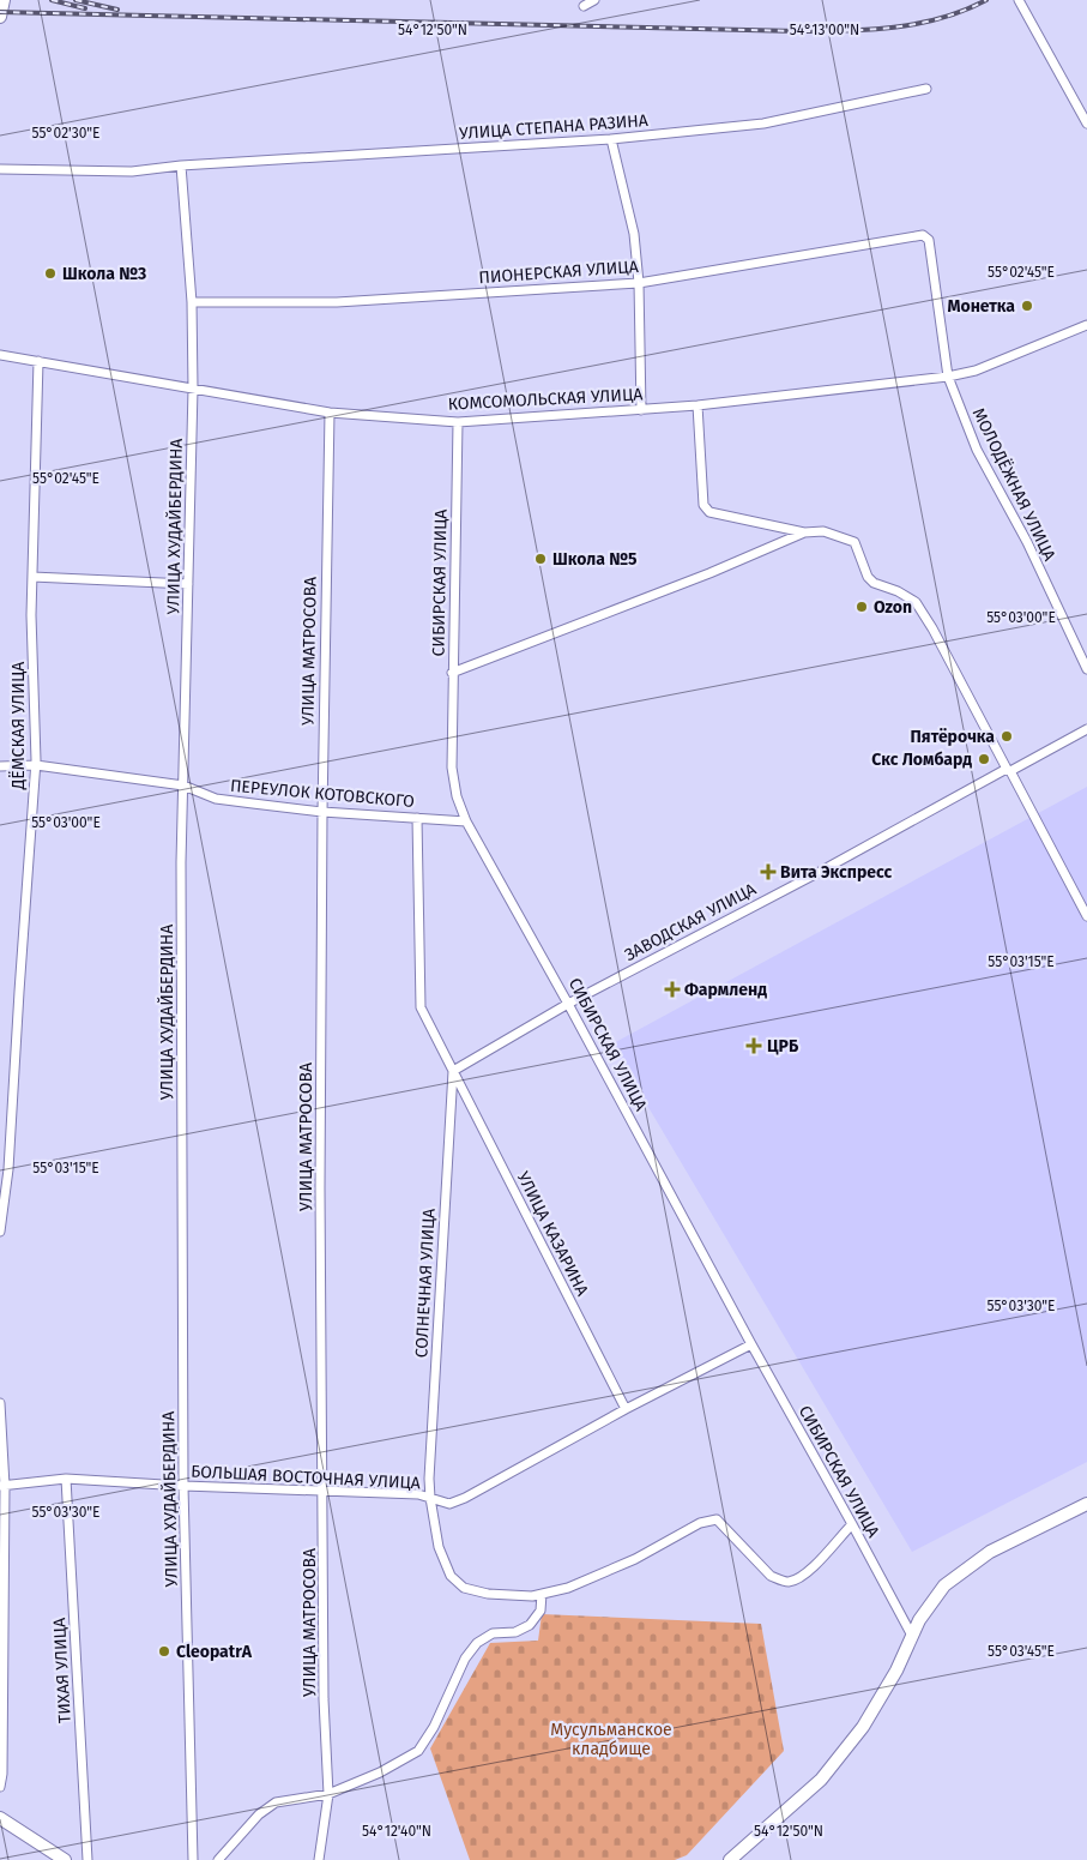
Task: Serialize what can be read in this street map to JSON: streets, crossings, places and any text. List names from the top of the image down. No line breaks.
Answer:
{"streets":{"street":["УЛИЦА СТЕПАНА РАЗИНА","ПИОНЕРСКАЯ УЛИЦА","КОМСОМОЛЬСКАЯ УЛИЦА","МОЛОДЁЖНАЯ УЛИЦА","УЛИЦА ХУДАЙБЕРДИНА","СИБИРСКАЯ УЛИЦА","УЛИЦА МАТРОСОВА","ДЁМСКАЯ УЛИЦА","ПЕРЕУЛОК КОТОВСКОГО","ЗАВОДСКАЯ УЛИЦА","УЛИЦА КАЗАРИНА","СОЛНЕЧНАЯ УЛИЦА","БОЛЬШАЯ ВОСТОЧНАЯ УЛИЦА","ТИХАЯ УЛИЦА"]},"crossings":[["УЛИЦА СТЕПАНА РАЗИНА","УЛИЦА ХУДАЙБЕРДИНА"],["ПИОНЕРСКАЯ УЛИЦА","МОЛОДЁЖНАЯ УЛИЦА"],["ПИОНЕРСКАЯ УЛИЦА","УЛИЦА ХУДАЙБЕРДИНА"],["КОМСОМОЛЬСКАЯ УЛИЦА","МОЛОДЁЖНАЯ УЛИЦА"],["КОМСОМОЛЬСКАЯ УЛИЦА","УЛИЦА ХУДАЙБЕРДИНА"],["КОМСОМОЛЬСКАЯ УЛИЦА","СИБИРСКАЯ УЛИЦА"],["КОМСОМОЛЬСКАЯ УЛИЦА","УЛИЦА МАТРОСОВА"],["КОМСОМОЛЬСКАЯ УЛИЦА","ДЁМСКАЯ УЛИЦА"],["УЛИЦА ХУДАЙБЕРДИНА","ПЕРЕУЛОК КОТОВСКОГО"],["УЛИЦА ХУДАЙБЕРДИНА","БОЛЬШАЯ ВОСТОЧНАЯ УЛИЦА"],["СИБИРСКАЯ УЛИЦА","ПЕРЕУЛОК КОТОВСКОГО"],["СИБИРСКАЯ УЛИЦА","ЗАВОДСКАЯ УЛИЦА"],["СИБИРСКАЯ УЛИЦА","СОЛНЕЧНАЯ УЛИЦА"],["СИБИРСКАЯ УЛИЦА","БОЛЬШАЯ ВОСТОЧНАЯ УЛИЦА"],["УЛИЦА МАТРОСОВА","ПЕРЕУЛОК КОТОВСКОГО"],["УЛИЦА МАТРОСОВА","БОЛЬШАЯ ВОСТОЧНАЯ УЛИЦА"],["ДЁМСКАЯ УЛИЦА","ПЕРЕУЛОК КОТОВСКОГО"],["ПЕРЕУЛОК КОТОВСКОГО","УЛИЦА КАЗАРИНА"],["ЗАВОДСКАЯ УЛИЦА","УЛИЦА КАЗАРИНА"],["ЗАВОДСКАЯ УЛИЦА","СОЛНЕЧНАЯ УЛИЦА"],["УЛИЦА КАЗАРИНА","СОЛНЕЧНАЯ УЛИЦА"],["УЛИЦА КАЗАРИНА","БОЛЬШАЯ ВОСТОЧНАЯ УЛИЦА"],["СОЛНЕЧНАЯ УЛИЦА","БОЛЬШАЯ ВОСТОЧНАЯ УЛИЦА"],["БОЛЬШАЯ ВОСТОЧНАЯ УЛИЦА","ТИХАЯ УЛИЦА"]],"parks":["Мусульманское кладбище"],"places":{"other":["Школа №3","Монетка","Школа №5","Ozon","Пятёрочка","Скс Ломбард","CleopatrA"],"health":["Вита Экспресс","Фармленд","ЦРБ"]},"coordinates":["54°12'50\"N","54°13'00\"N","55°02'30\"E","55°02'45\"E","55°03'00\"E","55°03'15\"E","55°03'30\"E","55°03'45\"E","54°12'40\"N"]}
